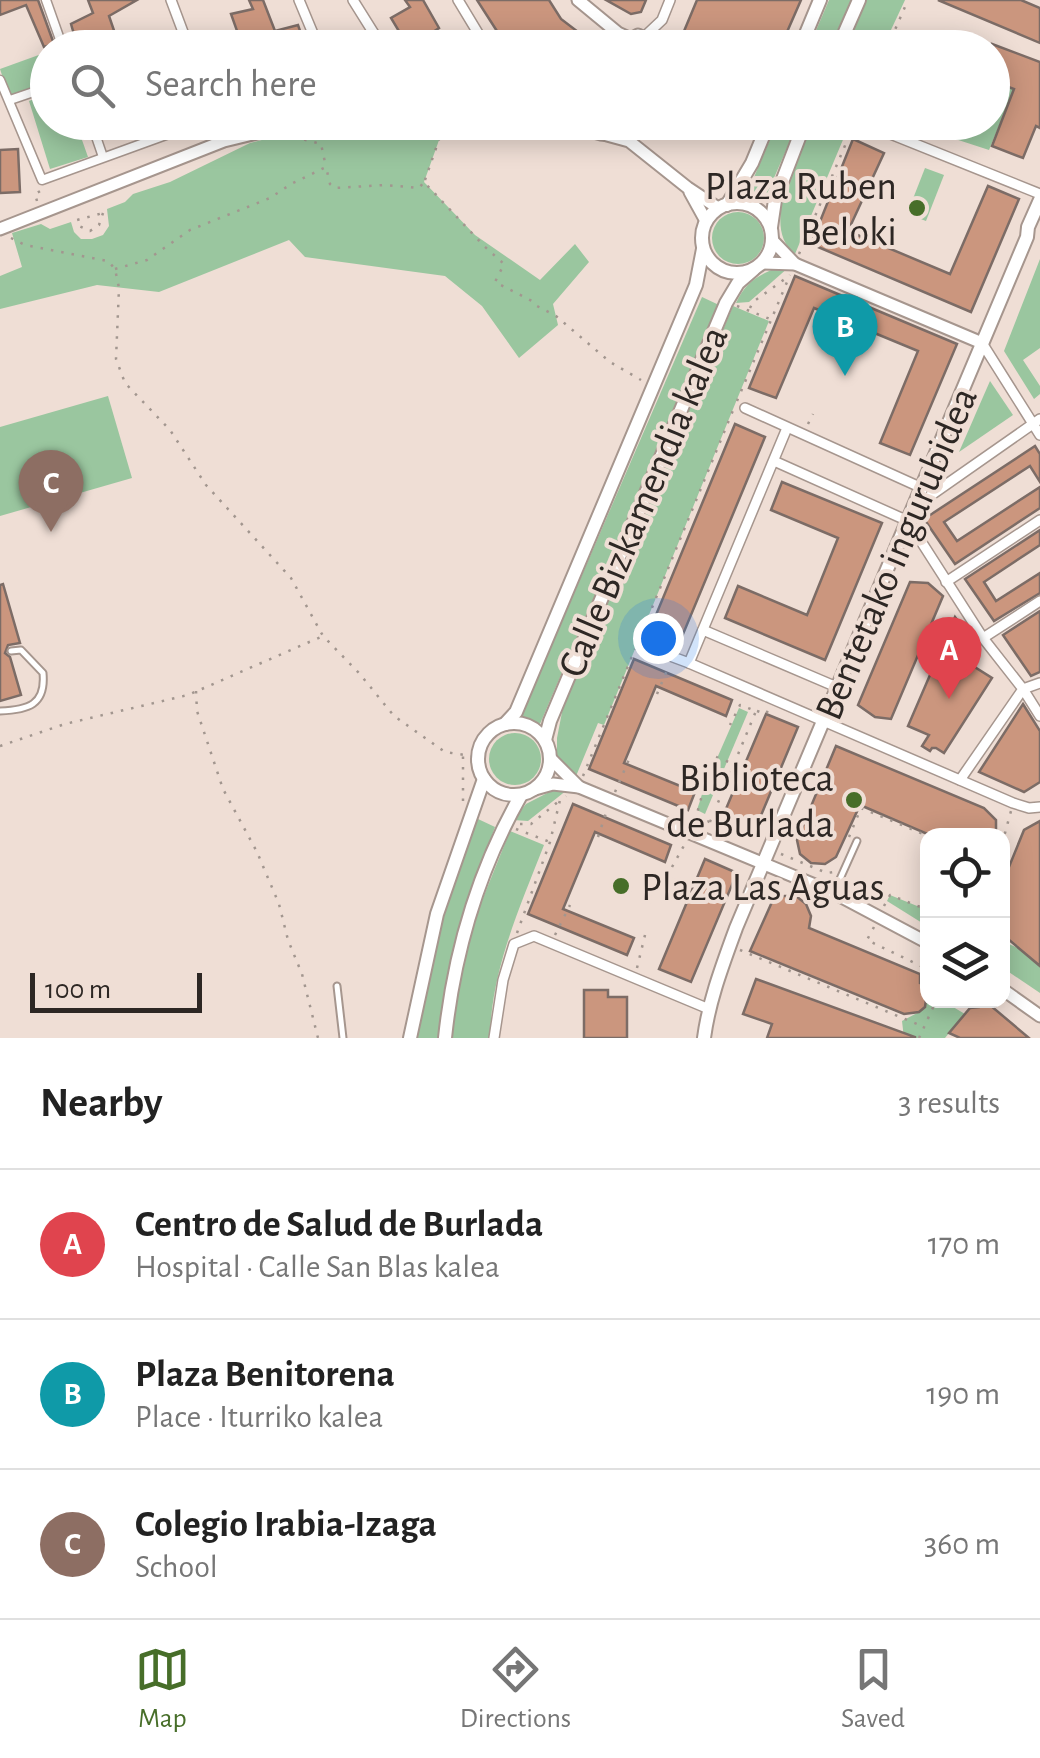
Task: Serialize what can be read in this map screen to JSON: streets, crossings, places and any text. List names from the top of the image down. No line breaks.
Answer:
{"streets":{"main road":["Calle Bizkamendia kalea","Bentetako ingurubidea"]},"places":["Plaza Ruben Beloki","Biblioteca de Burlada","Plaza Las Aguas"],"scale_bar":"100 m","page":{"search":"Search here","pins":["B","C","A"],"scale":"100 m","heading":["Nearby","3 results"],"list":[{"mark":"A","name":"Centro de Salud de Burlada","note":"Hospital · Calle San Blas kalea","value":"170 m"},{"mark":"B","name":"Plaza Benitorena","note":"Place · Iturriko kalea","value":"190 m"},{"mark":"C","name":"Colegio Irabia-Izaga","note":"School","value":"360 m"}],"nav":["Map","Directions","Saved"]}}
